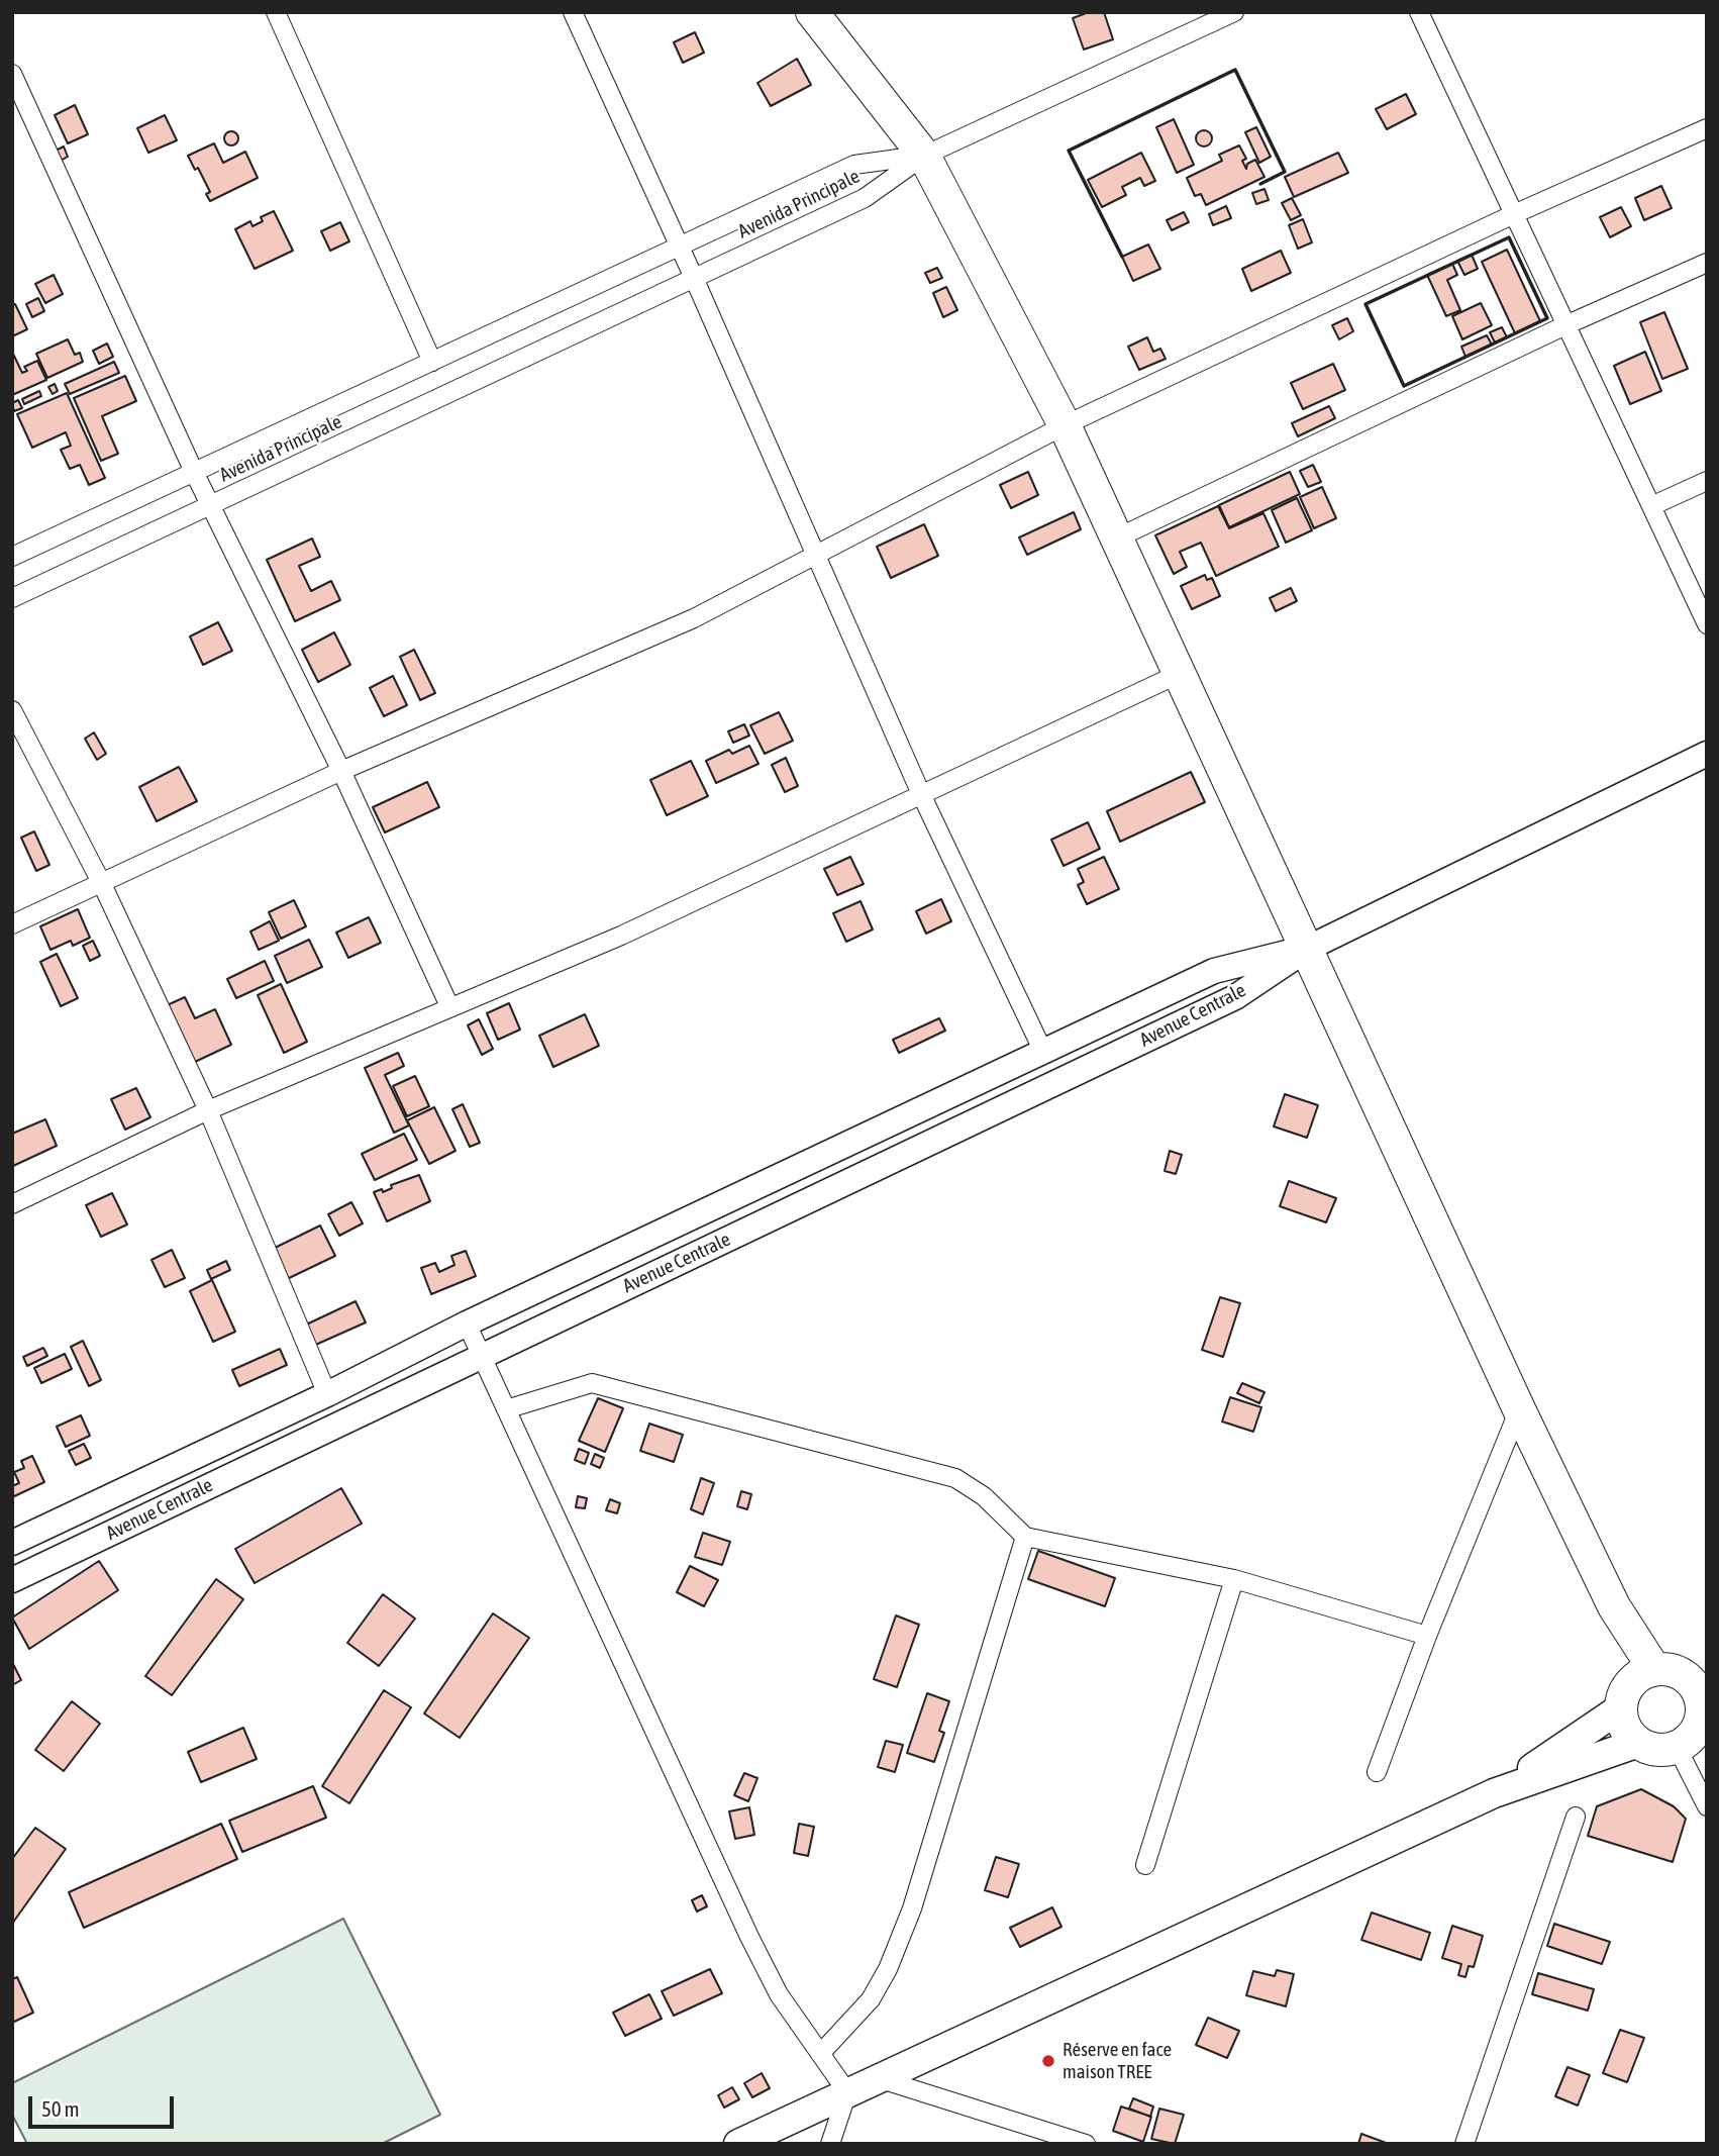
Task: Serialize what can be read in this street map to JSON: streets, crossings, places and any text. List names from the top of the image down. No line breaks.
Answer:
{"streets":{"street":["Avenida Principale","Avenue Centrale"]},"places":["Réserve en face maison TREE"],"scale_bar":"50 m"}
